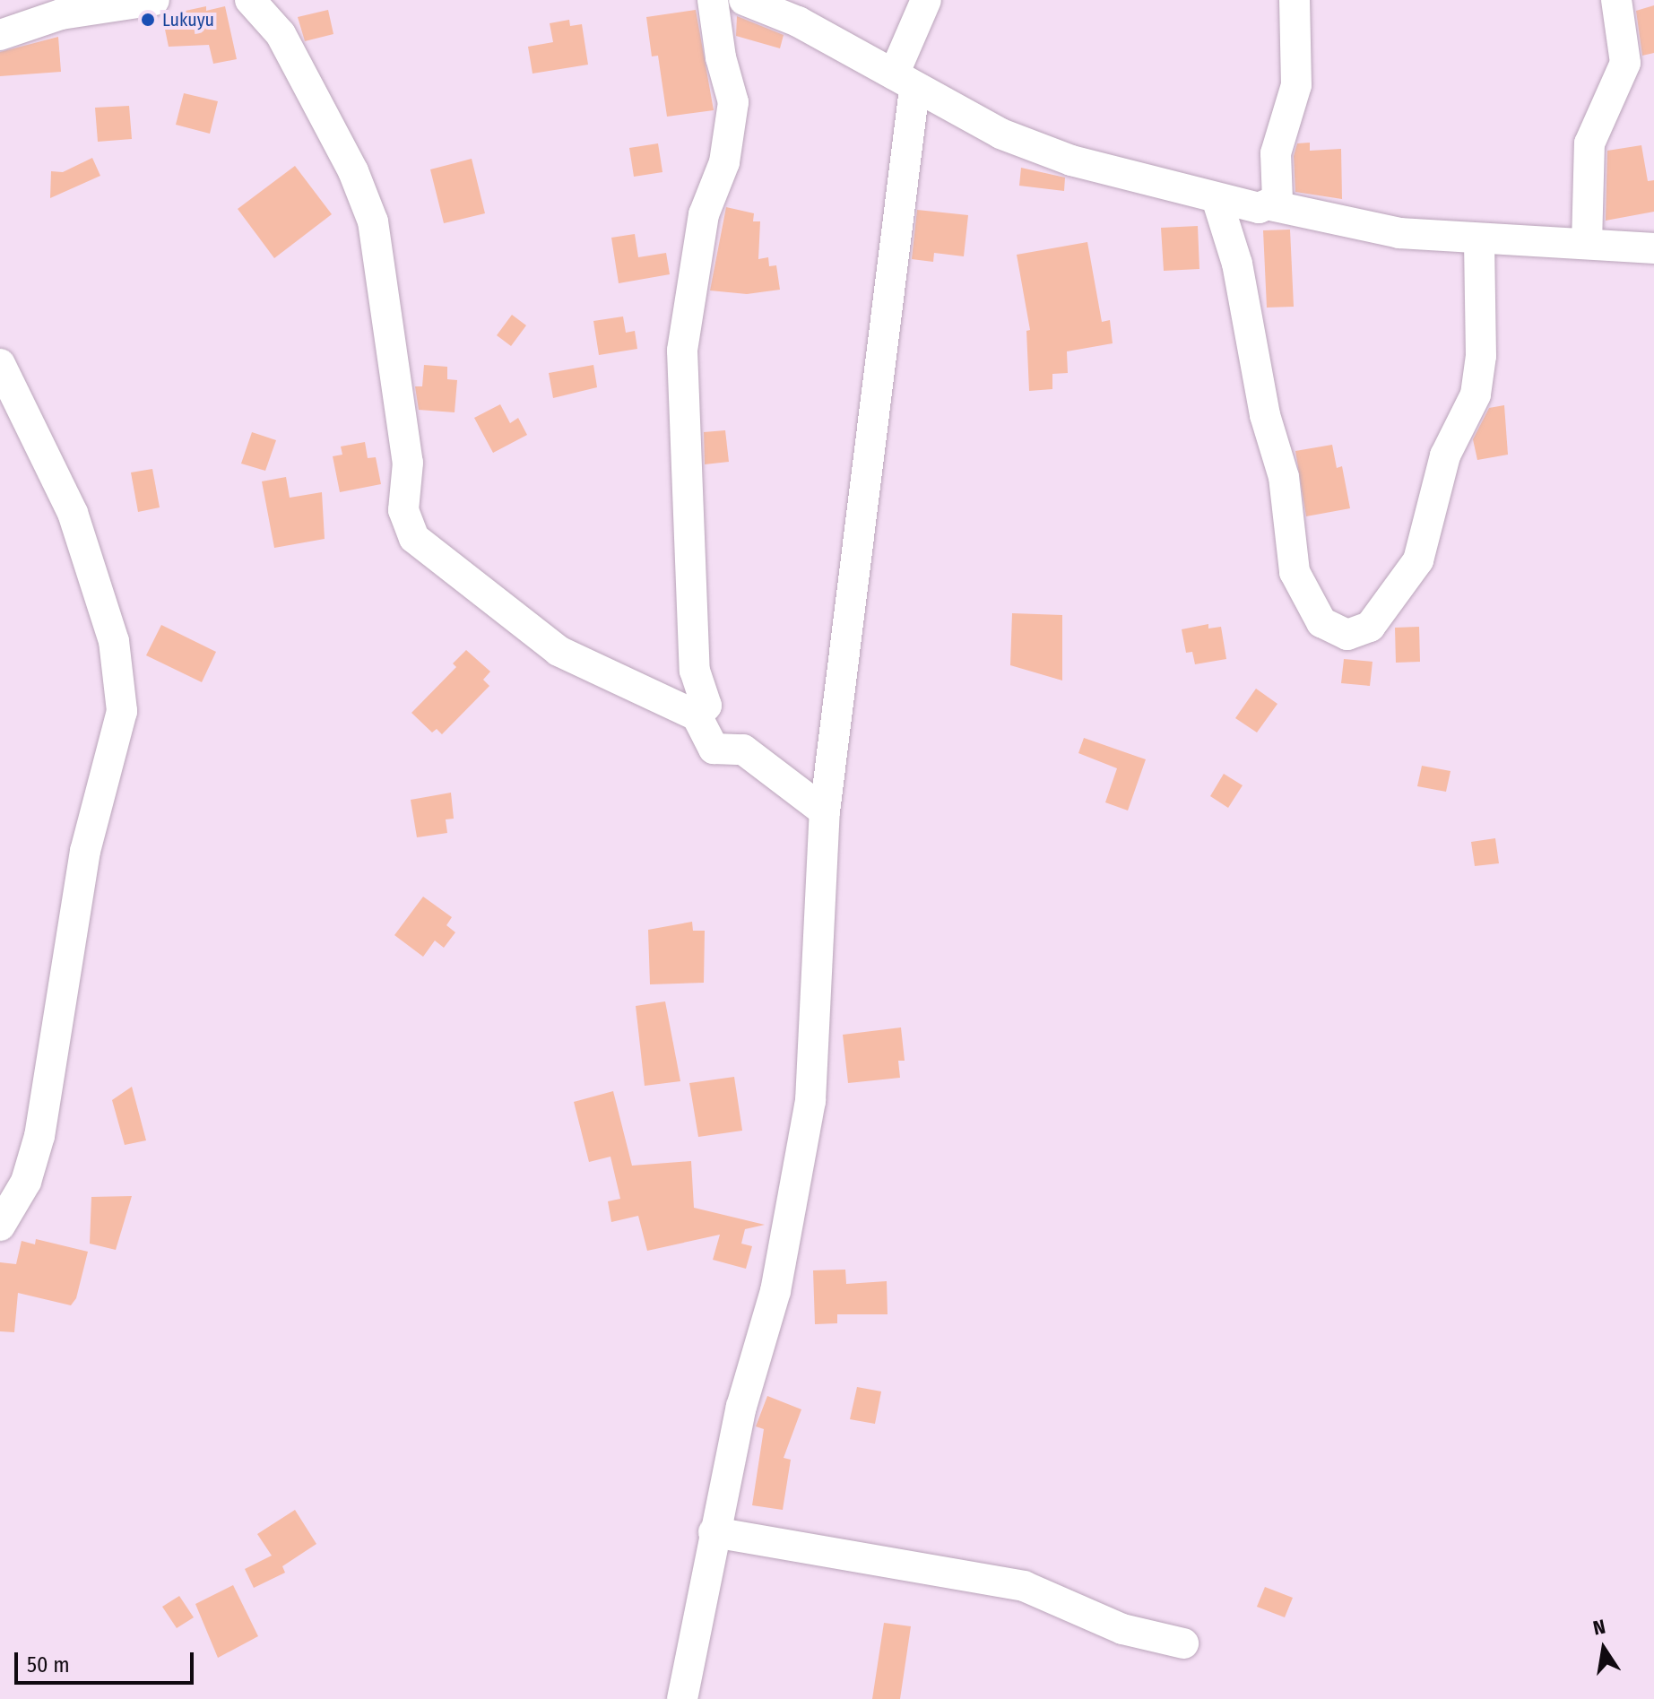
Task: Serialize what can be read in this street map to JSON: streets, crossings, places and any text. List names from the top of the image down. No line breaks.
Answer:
{"places":["Lukuyu"],"scale_bar":"50 m","north":"top"}
